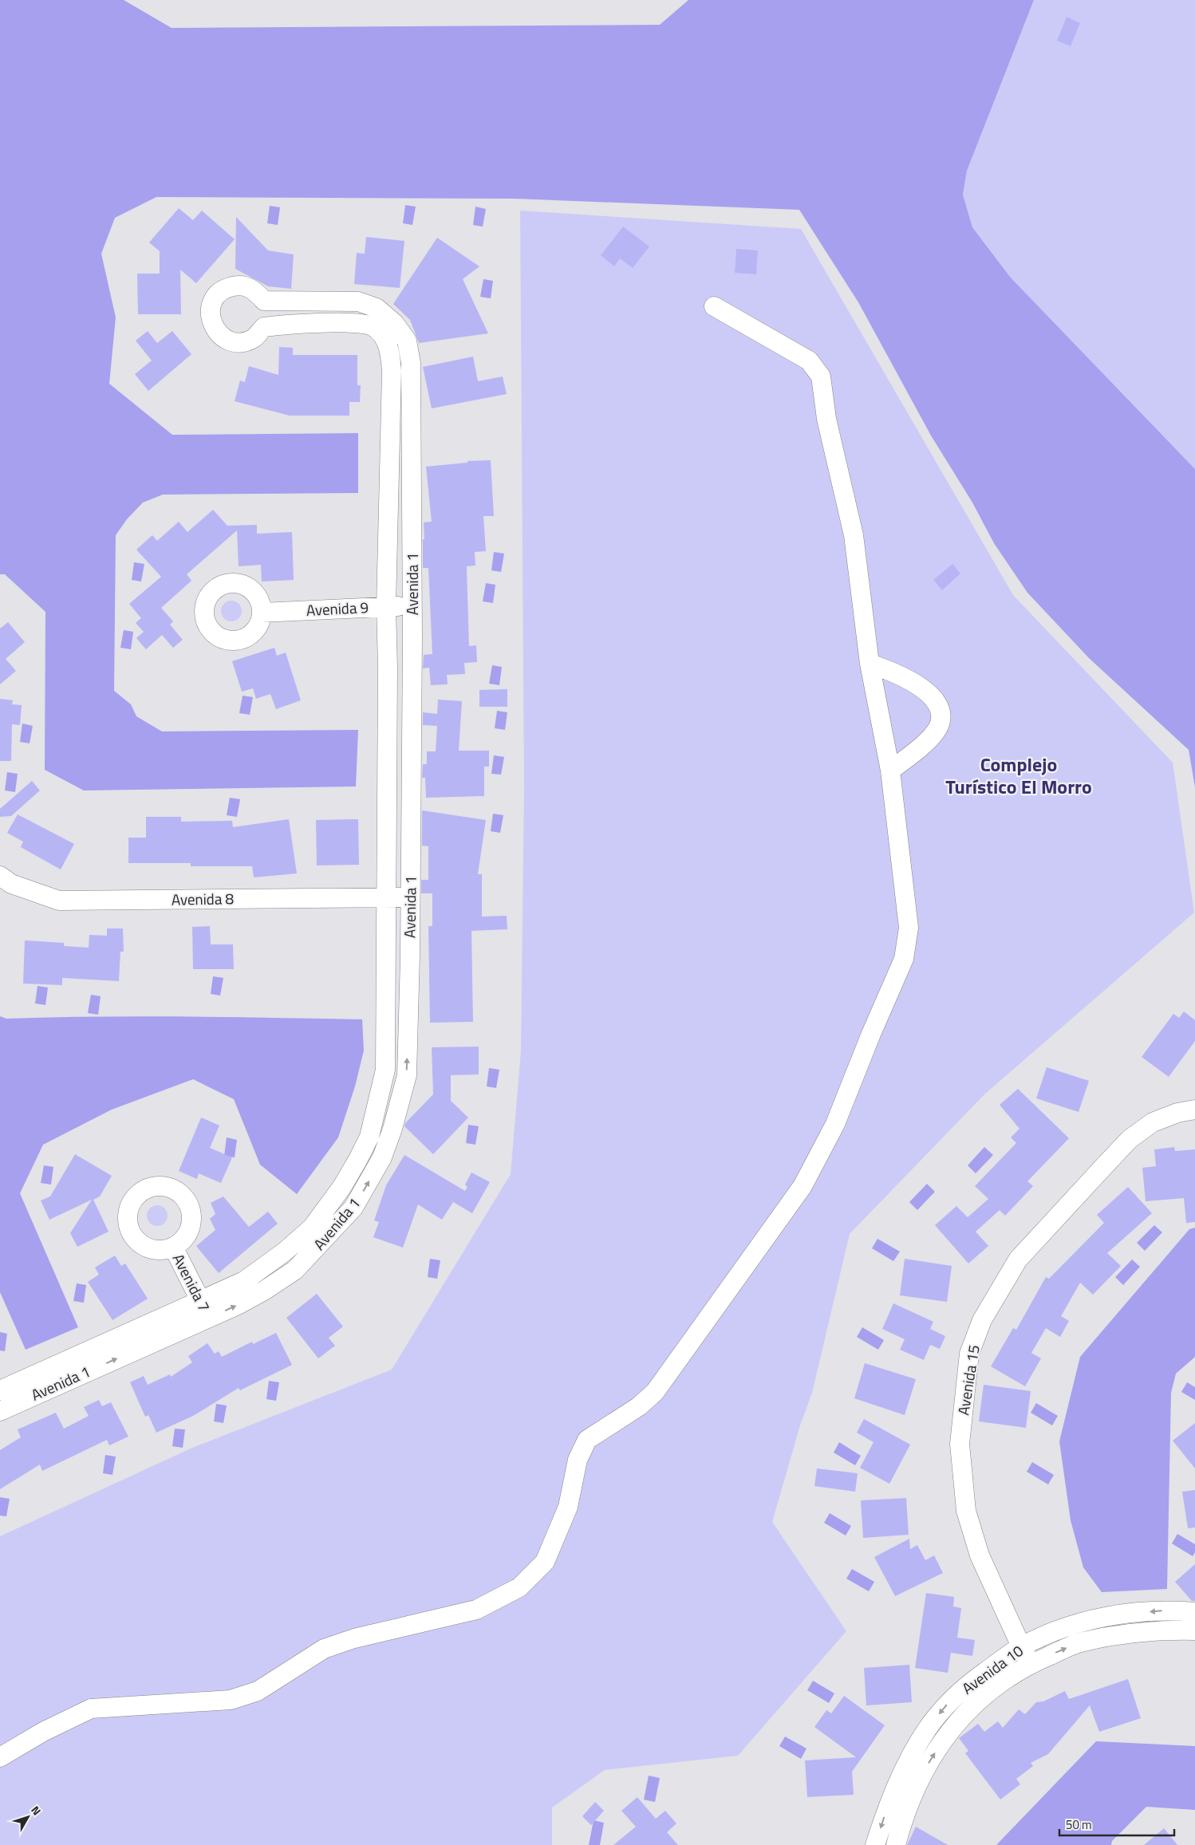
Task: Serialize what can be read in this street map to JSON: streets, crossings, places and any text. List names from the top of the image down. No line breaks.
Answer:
{"streets":{"street":["Avenida 1","Avenida 9","Avenida 8","Avenida 7","Avenida 15","Avenida 10"]},"crossings":[["Avenida 1","Avenida 9"],["Avenida 1","Avenida 8"],["Avenida 1","Avenida 7"],["Avenida 15","Avenida 10"]],"districts":["Complejo Turístico El Morro"],"scale_bar":"50 m","north":"top right"}
